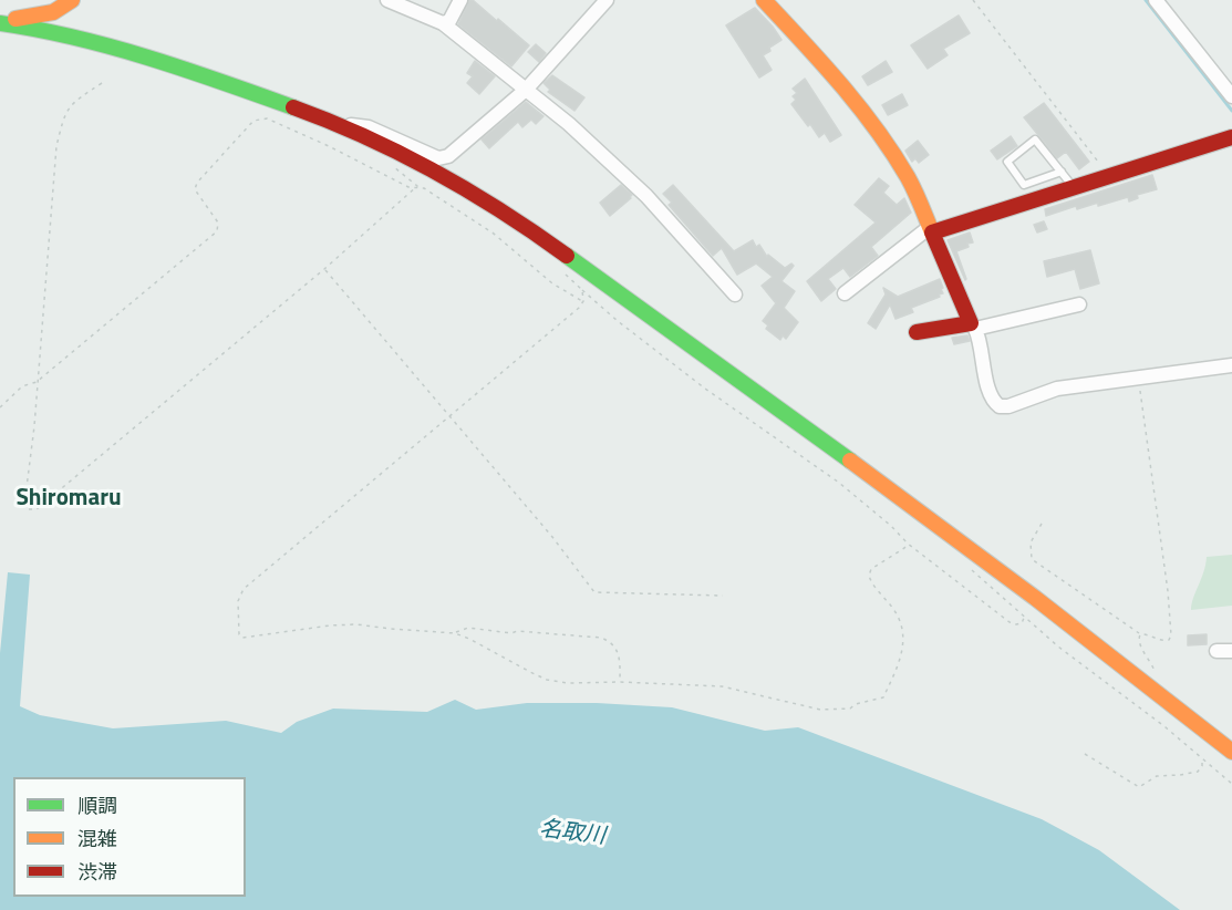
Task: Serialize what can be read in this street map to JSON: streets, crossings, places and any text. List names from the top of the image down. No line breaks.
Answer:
{"districts":["Shiromaru"],"water":["名取川"],"legend":["順調","混雑","渋滞"]}
